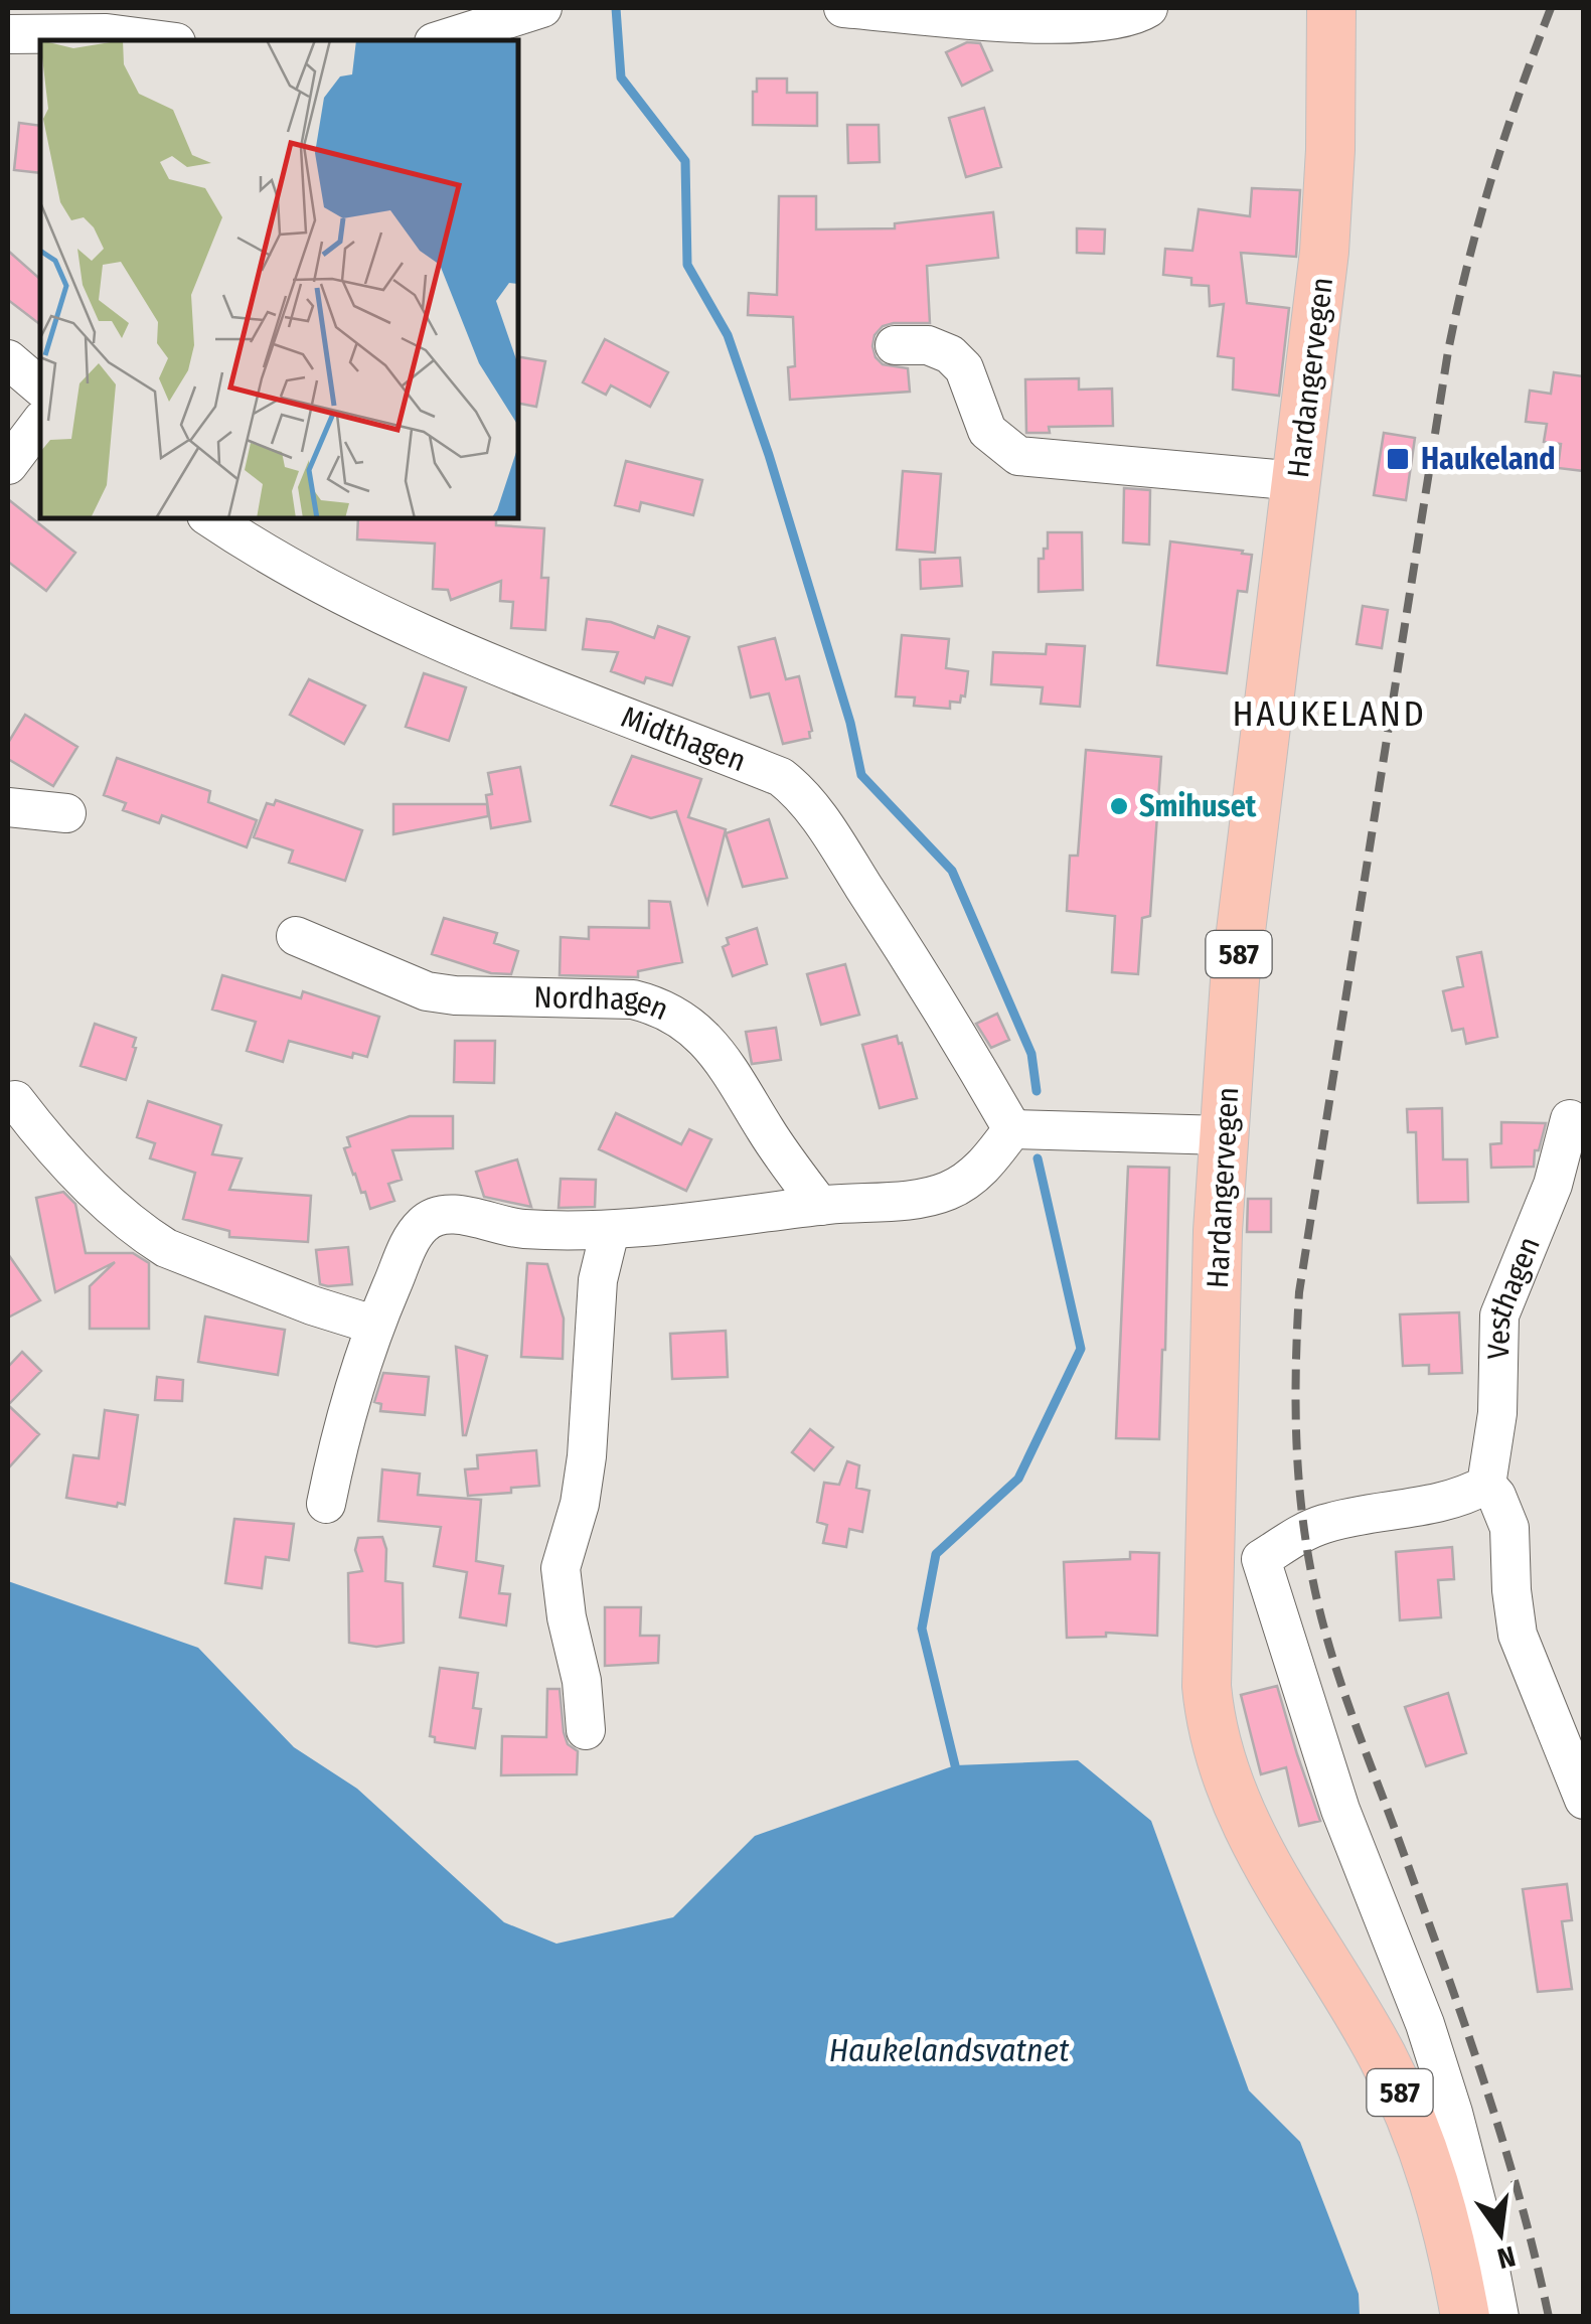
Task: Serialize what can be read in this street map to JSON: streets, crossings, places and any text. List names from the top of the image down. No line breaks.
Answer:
{"streets":{"main road":["Hardangervegen","587"],"street":["Midthagen","Nordhagen","Vesthagen"]},"districts":["HAUKELAND"],"water":["Haukelandsvatnet"],"places":{"transit":["Haukeland"],"other":["Smihuset"]},"north":"bottom"}
